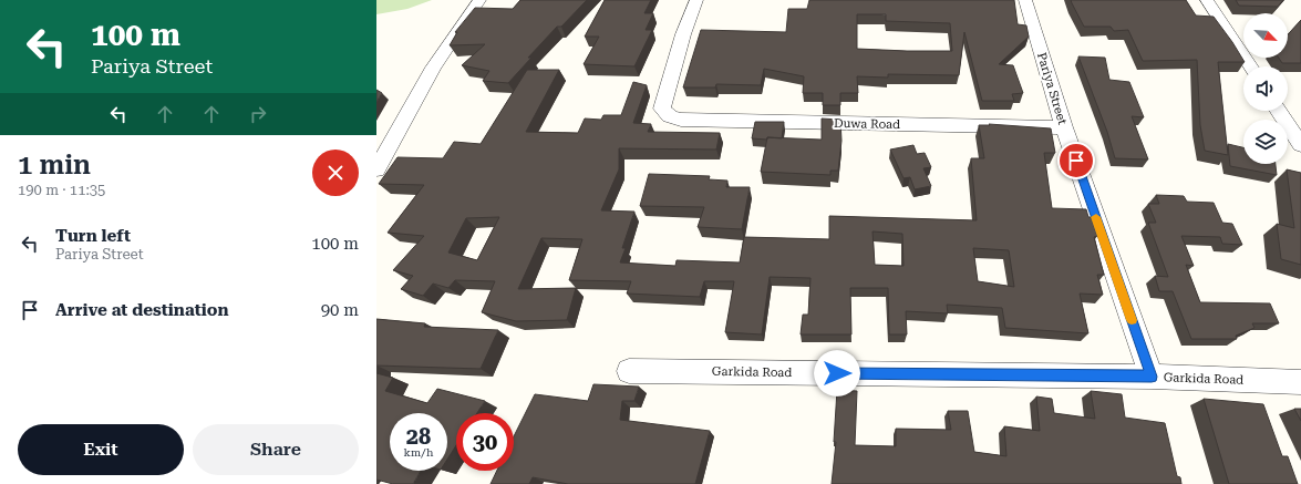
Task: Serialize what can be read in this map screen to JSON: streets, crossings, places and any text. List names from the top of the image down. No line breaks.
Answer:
{"streets":{"street":["Pariya Street","Duwa Road","Garkida Road"]},"crossings":[["Pariya Street","Duwa Road"],["Pariya Street","Garkida Road"]],"north":"bottom right","page":{"turn":["100 m","Pariya Street"],"heading":["1 min","190 m · 11:35"],"list":[{"name":"Turn left","note":"Pariya Street","value":"100 m"},{"name":"Arrive at destination","value":"90 m"}],"speed":"28 km/h","limit":"30","buttons":["Exit","Share"]}}
